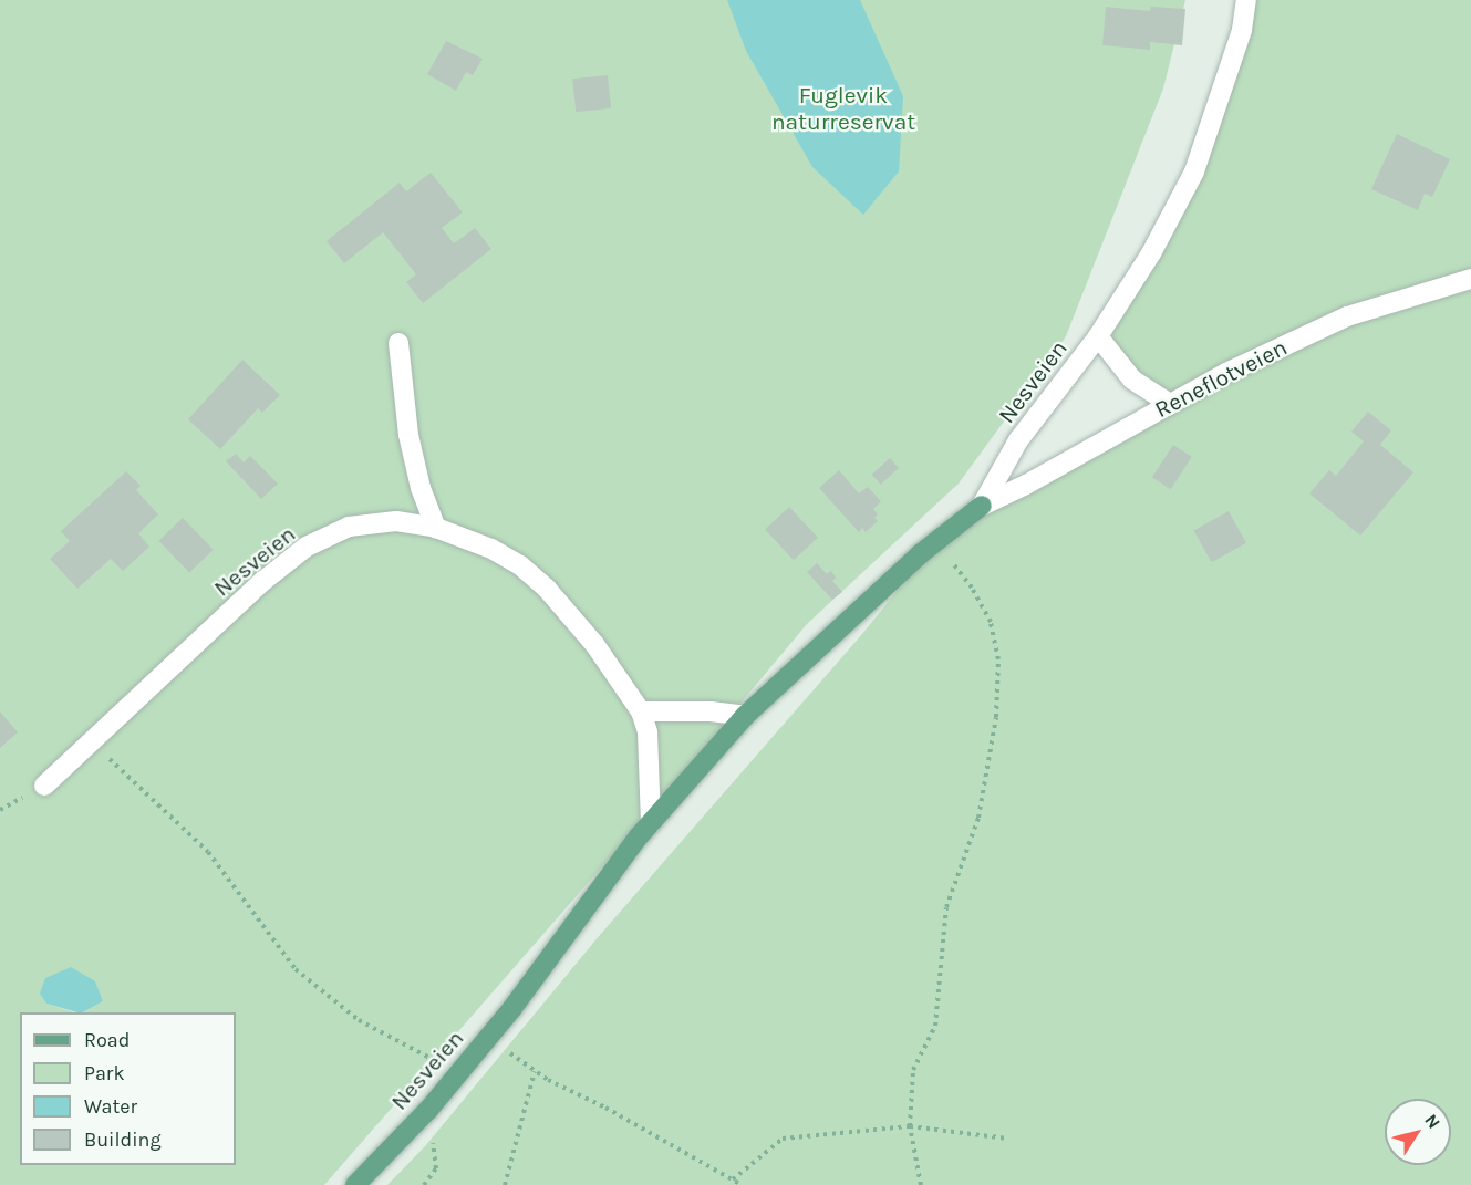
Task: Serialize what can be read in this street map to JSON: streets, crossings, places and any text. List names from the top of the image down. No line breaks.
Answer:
{"streets":{"main road":["Nesveien"],"street":["Reneflotveien"]},"crossings":[["Reneflotveien","Nesveien"]],"parks":["Fuglevik naturreservat"],"legend":["Road","Park","Water","Building"],"north":"top right"}
